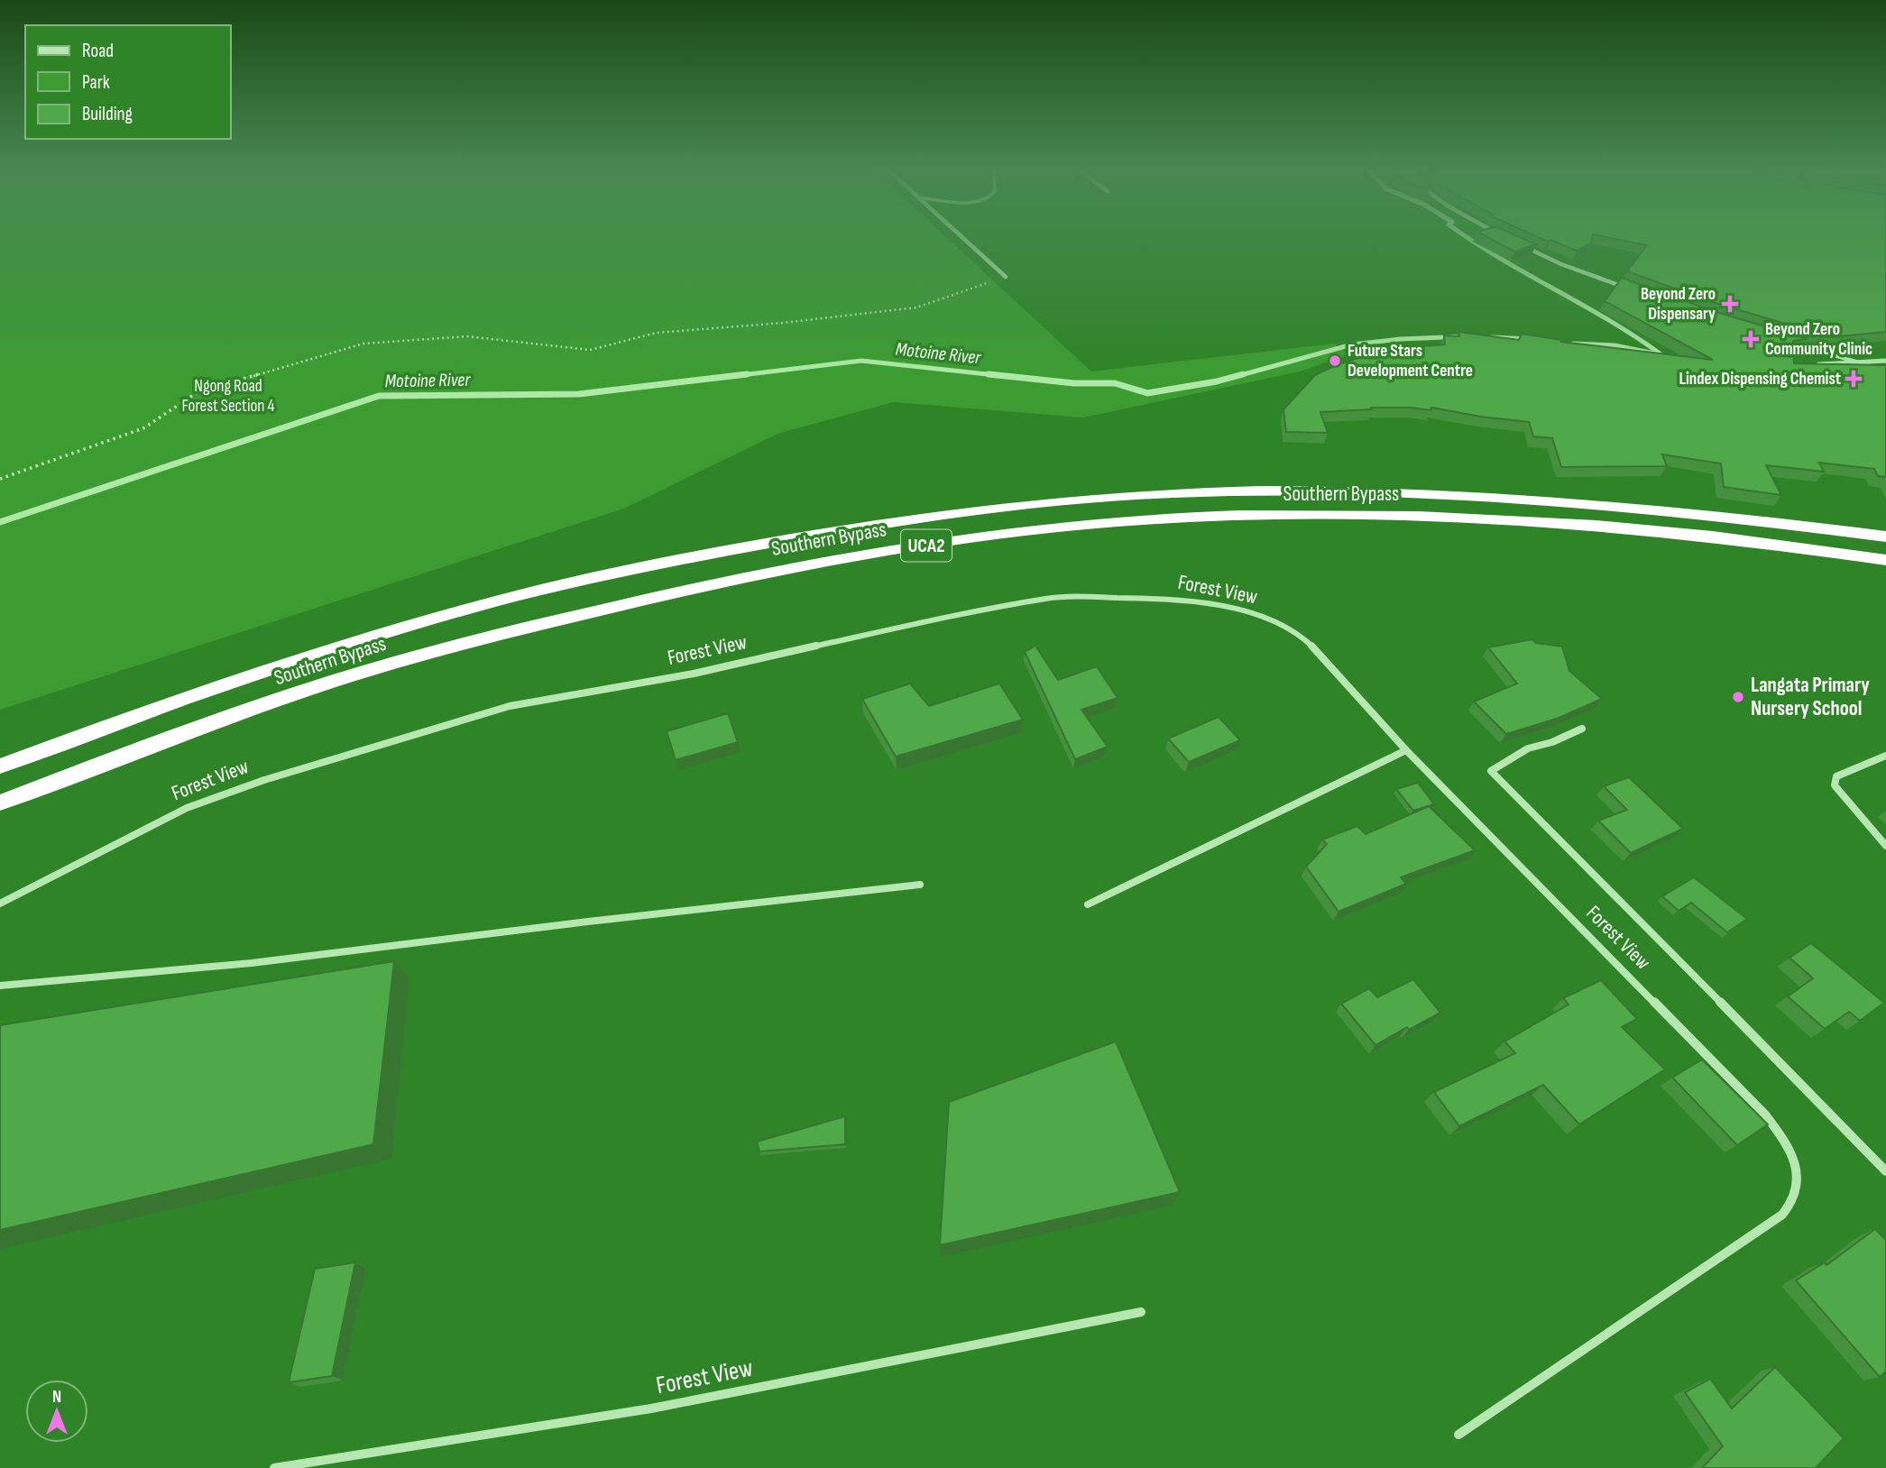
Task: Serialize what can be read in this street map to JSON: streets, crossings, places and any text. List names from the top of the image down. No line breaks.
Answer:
{"streets":{"highway":["Southern Bypass","UCA2"],"street":["Forest View"]},"water":["Motoine River"],"parks":["Ngong Road Forest Section 4"],"places":{"health":["Beyond Zero Dispensary","Beyond Zero Community Clinic","Lindex Dispensing Chemist"],"other":["Future Stars Development Centre","Langata Primary Nursery School"]},"legend":["Road","Park","Building"],"north":"top"}
